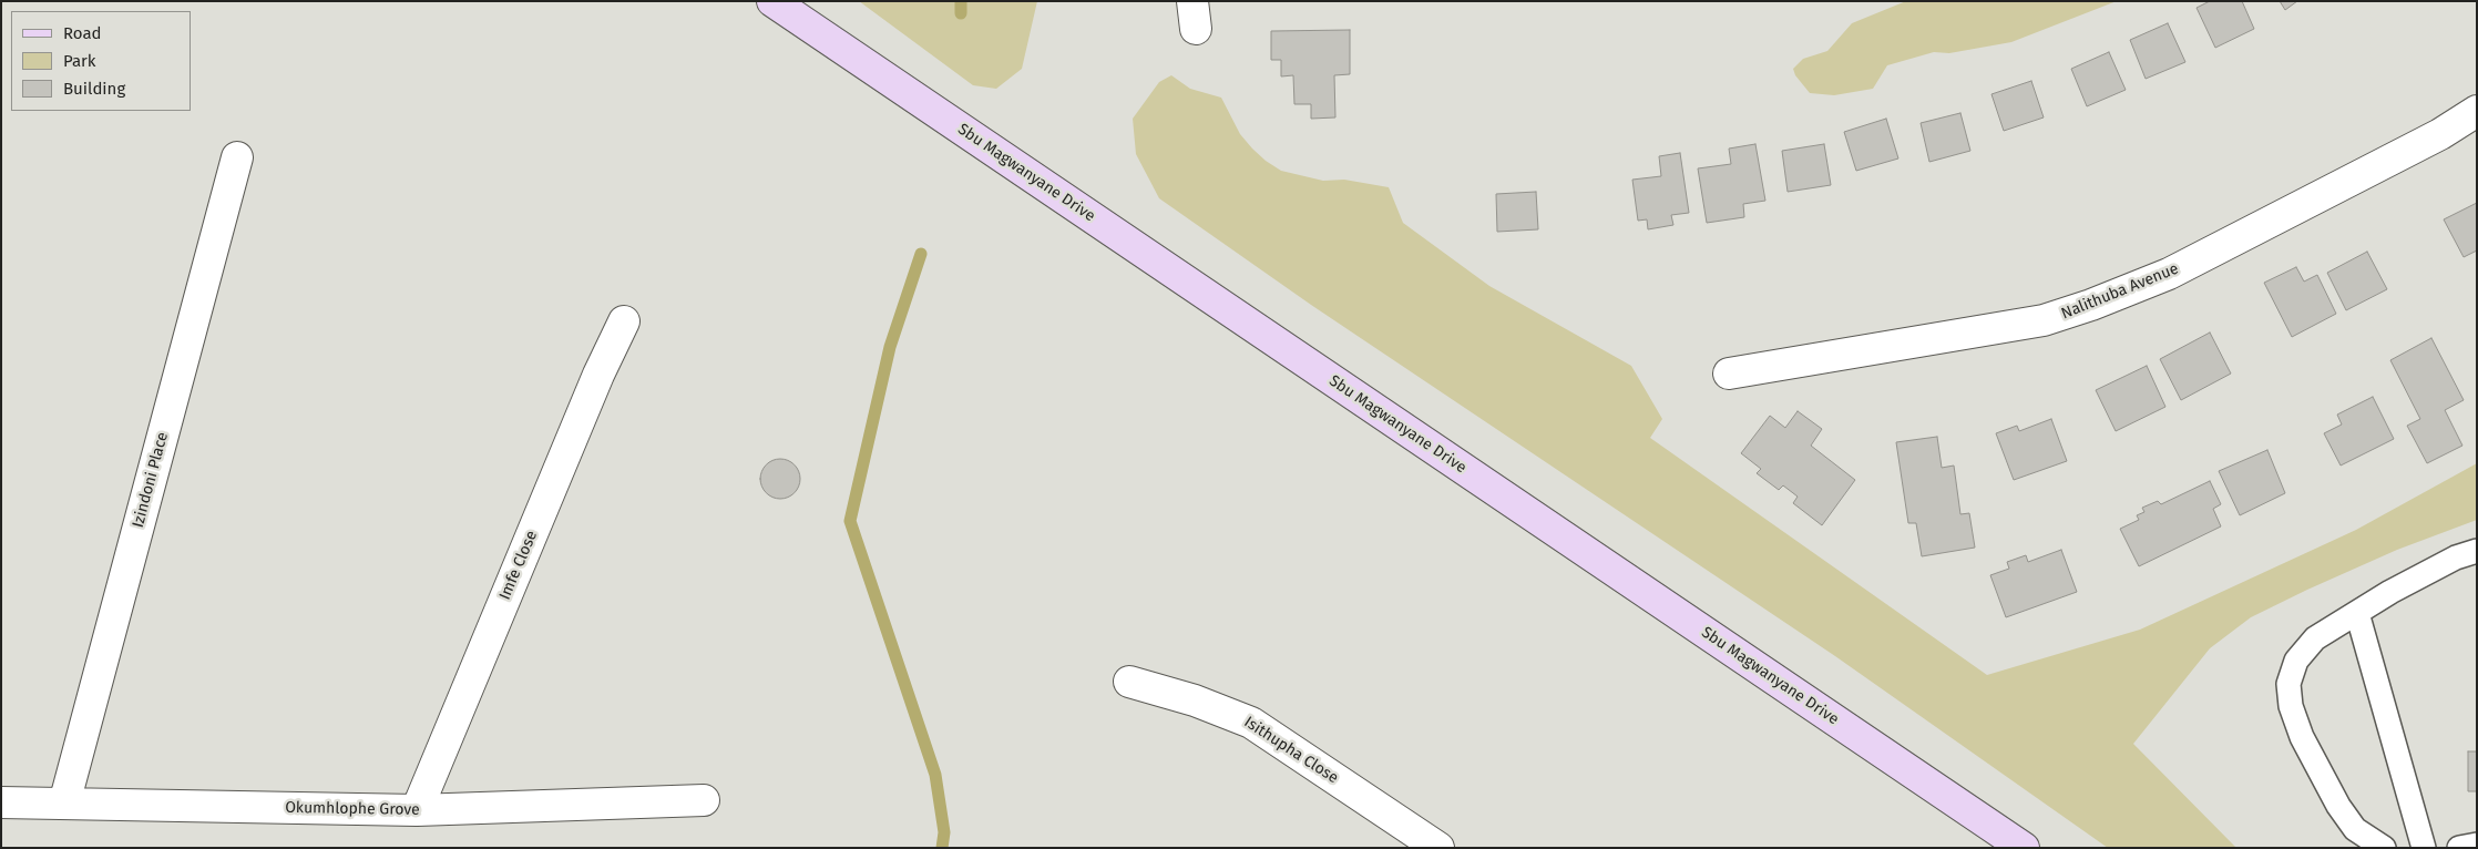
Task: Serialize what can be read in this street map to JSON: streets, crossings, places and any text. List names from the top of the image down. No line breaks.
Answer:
{"streets":{"main road":["Sbu Magwanyane Drive"],"street":["Nalithuba Avenue","Izindoni Place","Imfe Close","Isithupha Close","Okumhlophe Grove"]},"crossings":[["Izindoni Place","Okumhlophe Grove"],["Imfe Close","Okumhlophe Grove"]],"legend":["Road","Park","Building"]}
